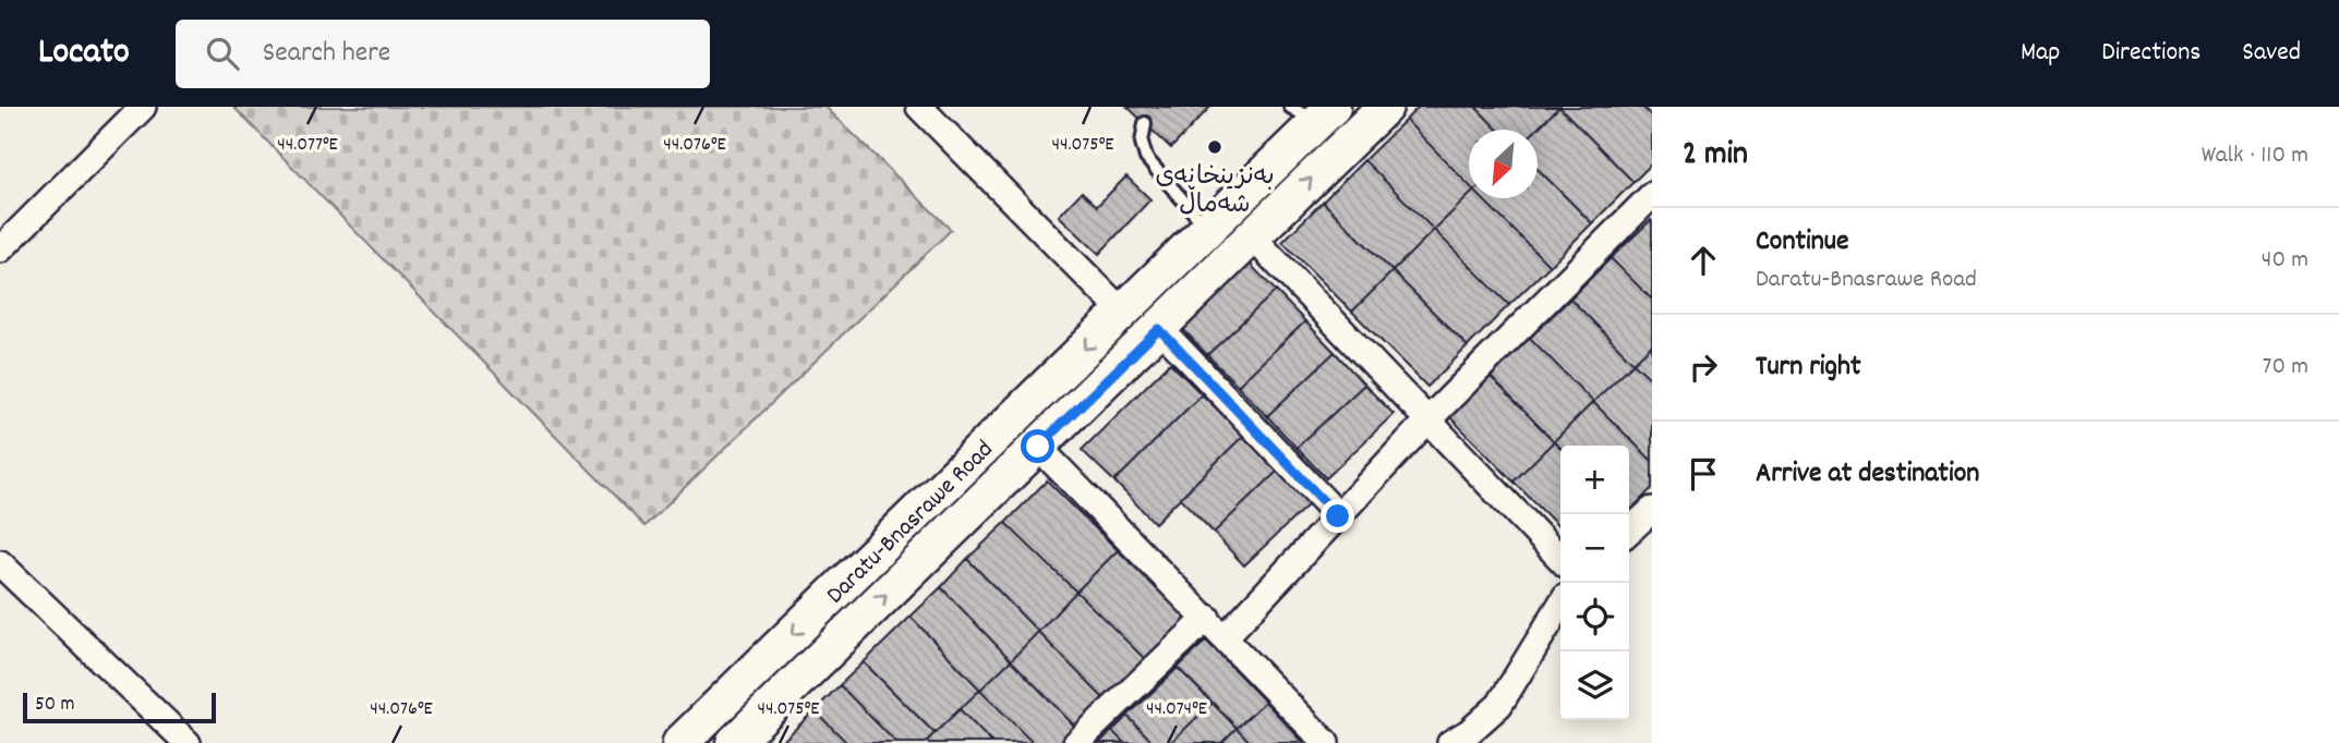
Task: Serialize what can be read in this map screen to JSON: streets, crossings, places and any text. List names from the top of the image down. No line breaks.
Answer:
{"streets":{"street":["Daratu-Bnasrawe Road"]},"places":["بەنزینخانەی شەماڵ"],"scale_bar":"50 m","north":"bottom left","page":{"header":"Locato","search":"Search here","nav":["Map","Directions","Saved"],"heading":["2 min","Walk · 110 m"],"list":[["Continue","Daratu-Bnasrawe Road","40 m"],["Turn right","70 m"],"Arrive at destination"],"map_buttons":["+","−"],"scale":"50 m"},"coordinates":["44.077°E","44.076°E","44.075°E","44.074°E"]}
